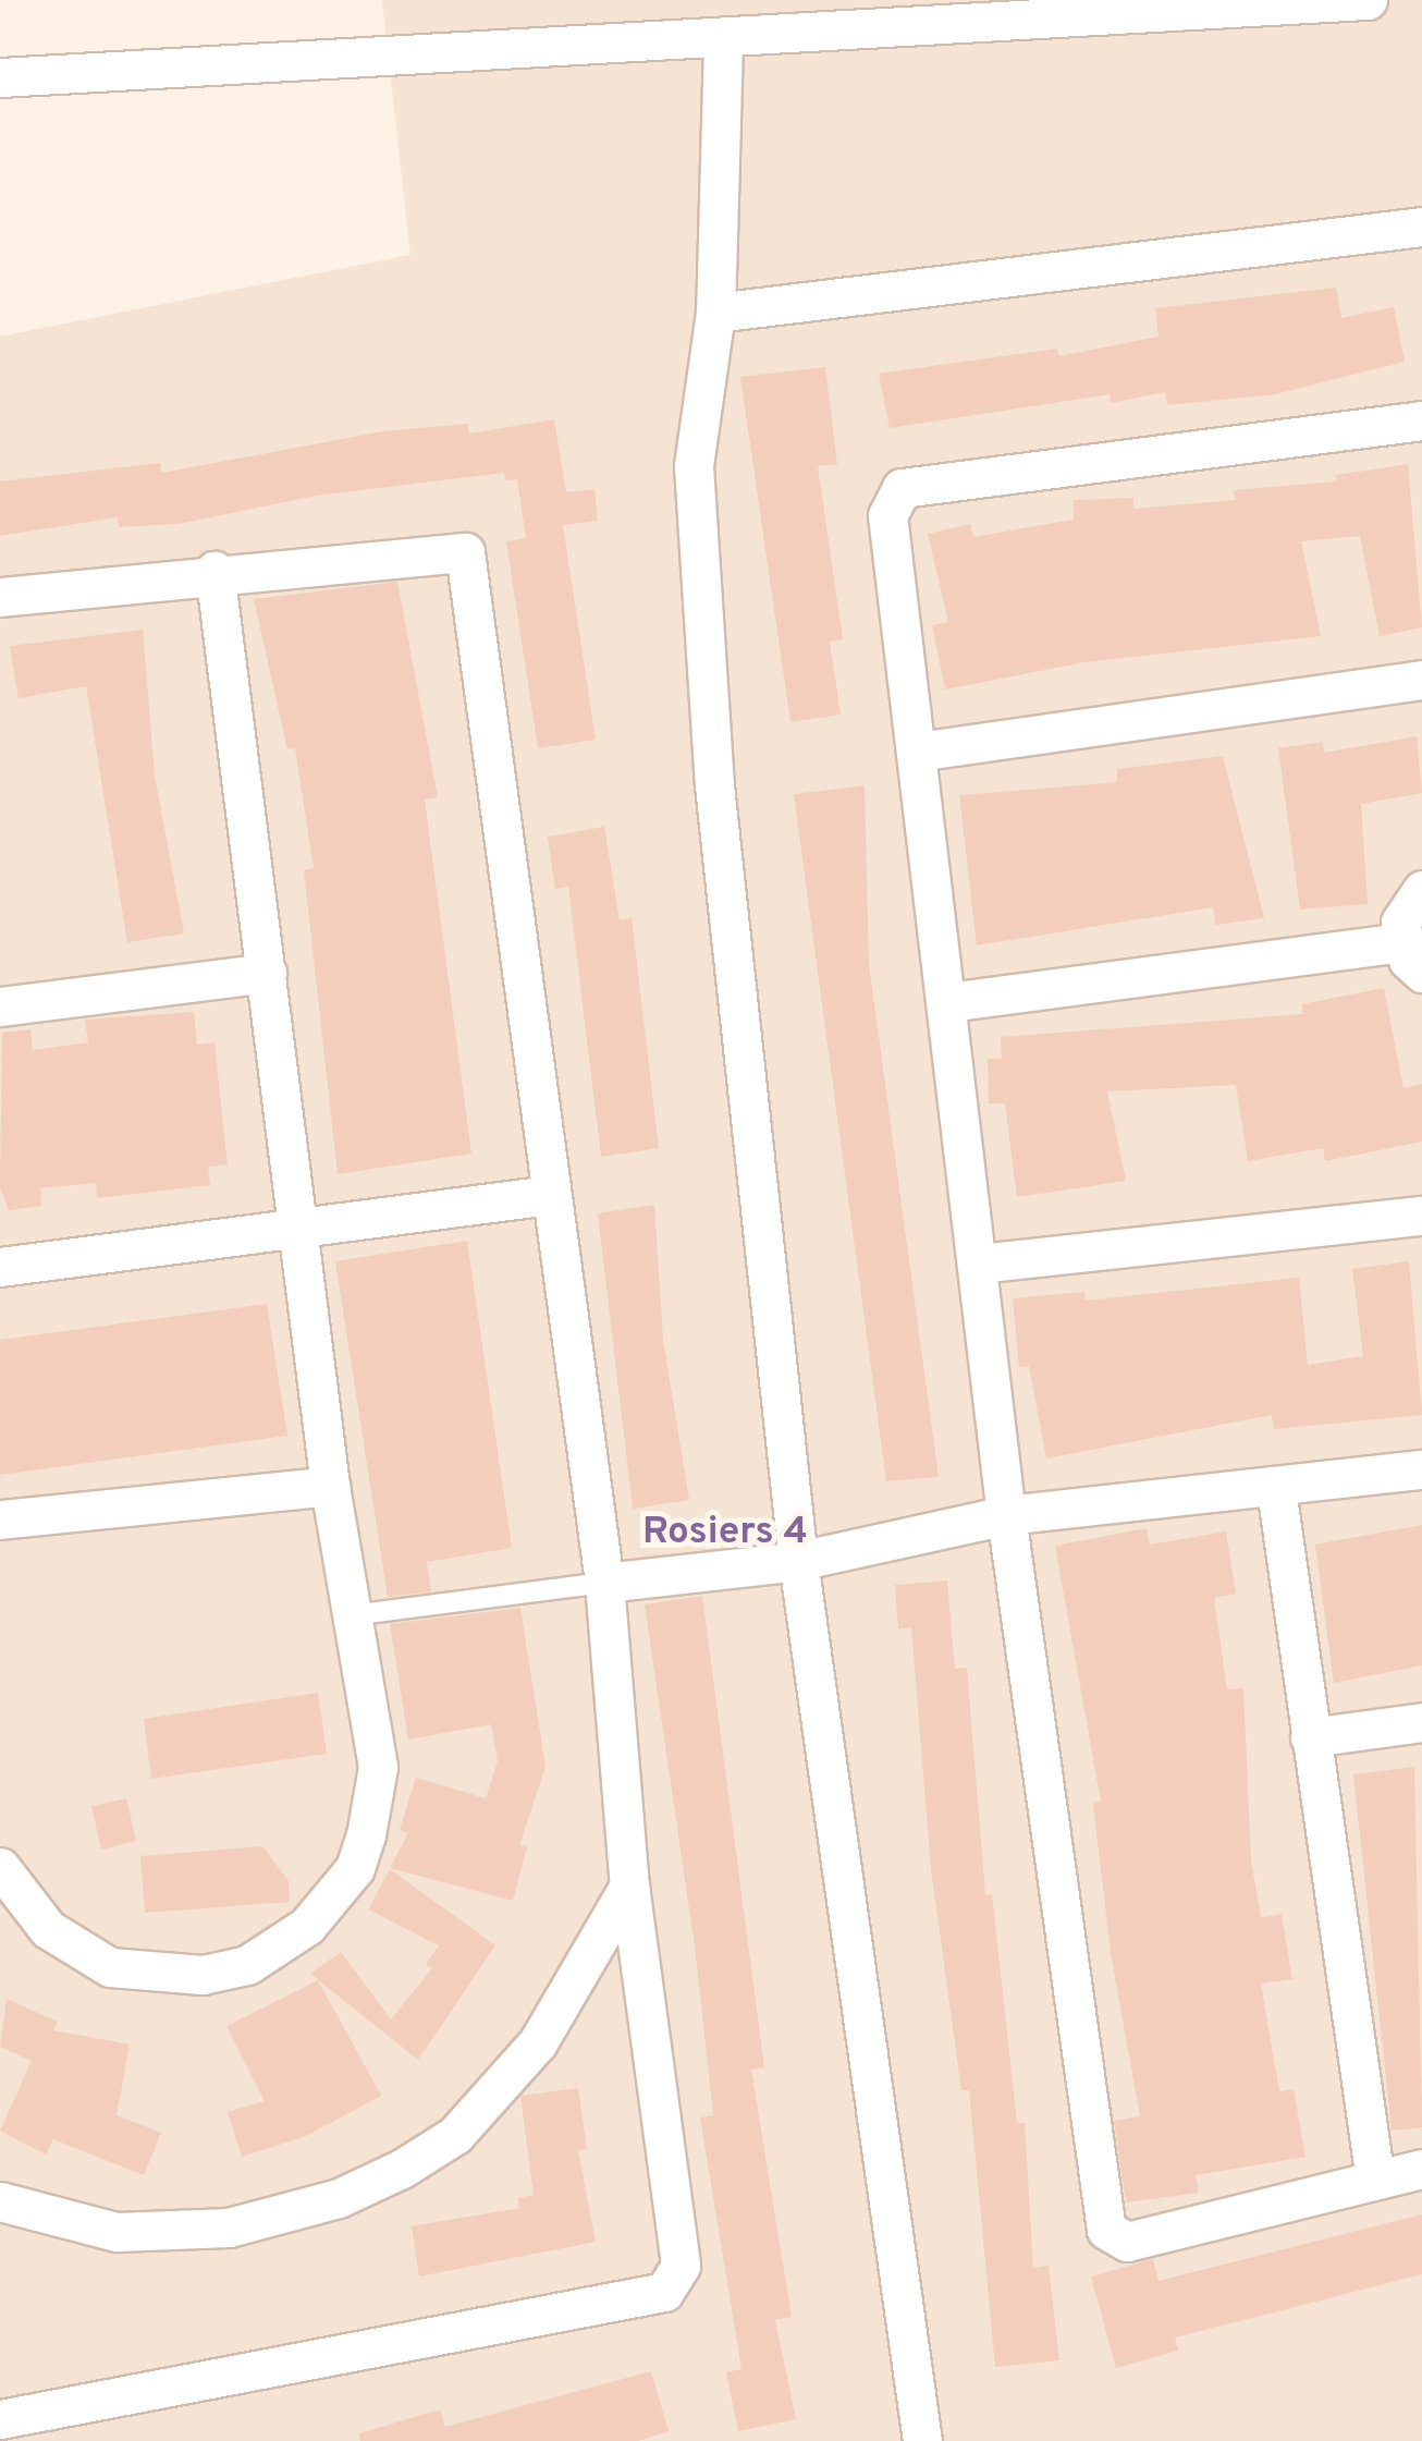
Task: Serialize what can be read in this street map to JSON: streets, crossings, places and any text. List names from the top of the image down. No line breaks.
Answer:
{"districts":["Rosiers 4"]}
